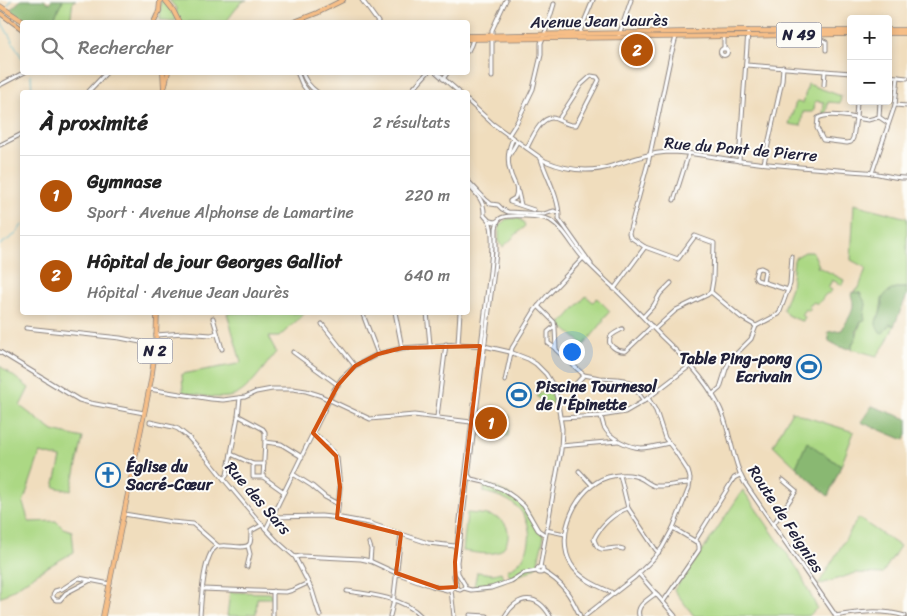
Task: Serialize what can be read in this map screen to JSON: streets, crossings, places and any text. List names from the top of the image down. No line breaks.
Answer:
{"streets":{"main road":["Avenue Jean Jaurès","N 49","N 2"],"street":["Rue du Pont de Pierre","Rue des Sars","Route de Feignies"]},"places":{"sports":["Table Ping-pong Ecrivain","Piscine Tournesol de l'Épinette"],"church":["Église du Sacré-Cœur"]},"page":{"map_buttons":["+","−"],"search":"Rechercher","pins":["2","1"],"heading":["À proximité","2 résultats"],"list":[{"mark":"1","name":"Gymnase","note":"Sport · Avenue Alphonse de Lamartine","value":"220 m"},{"mark":"2","name":"Hôpital de jour Georges Galliot","note":"Hôpital · Avenue Jean Jaurès","value":"640 m"}]}}
